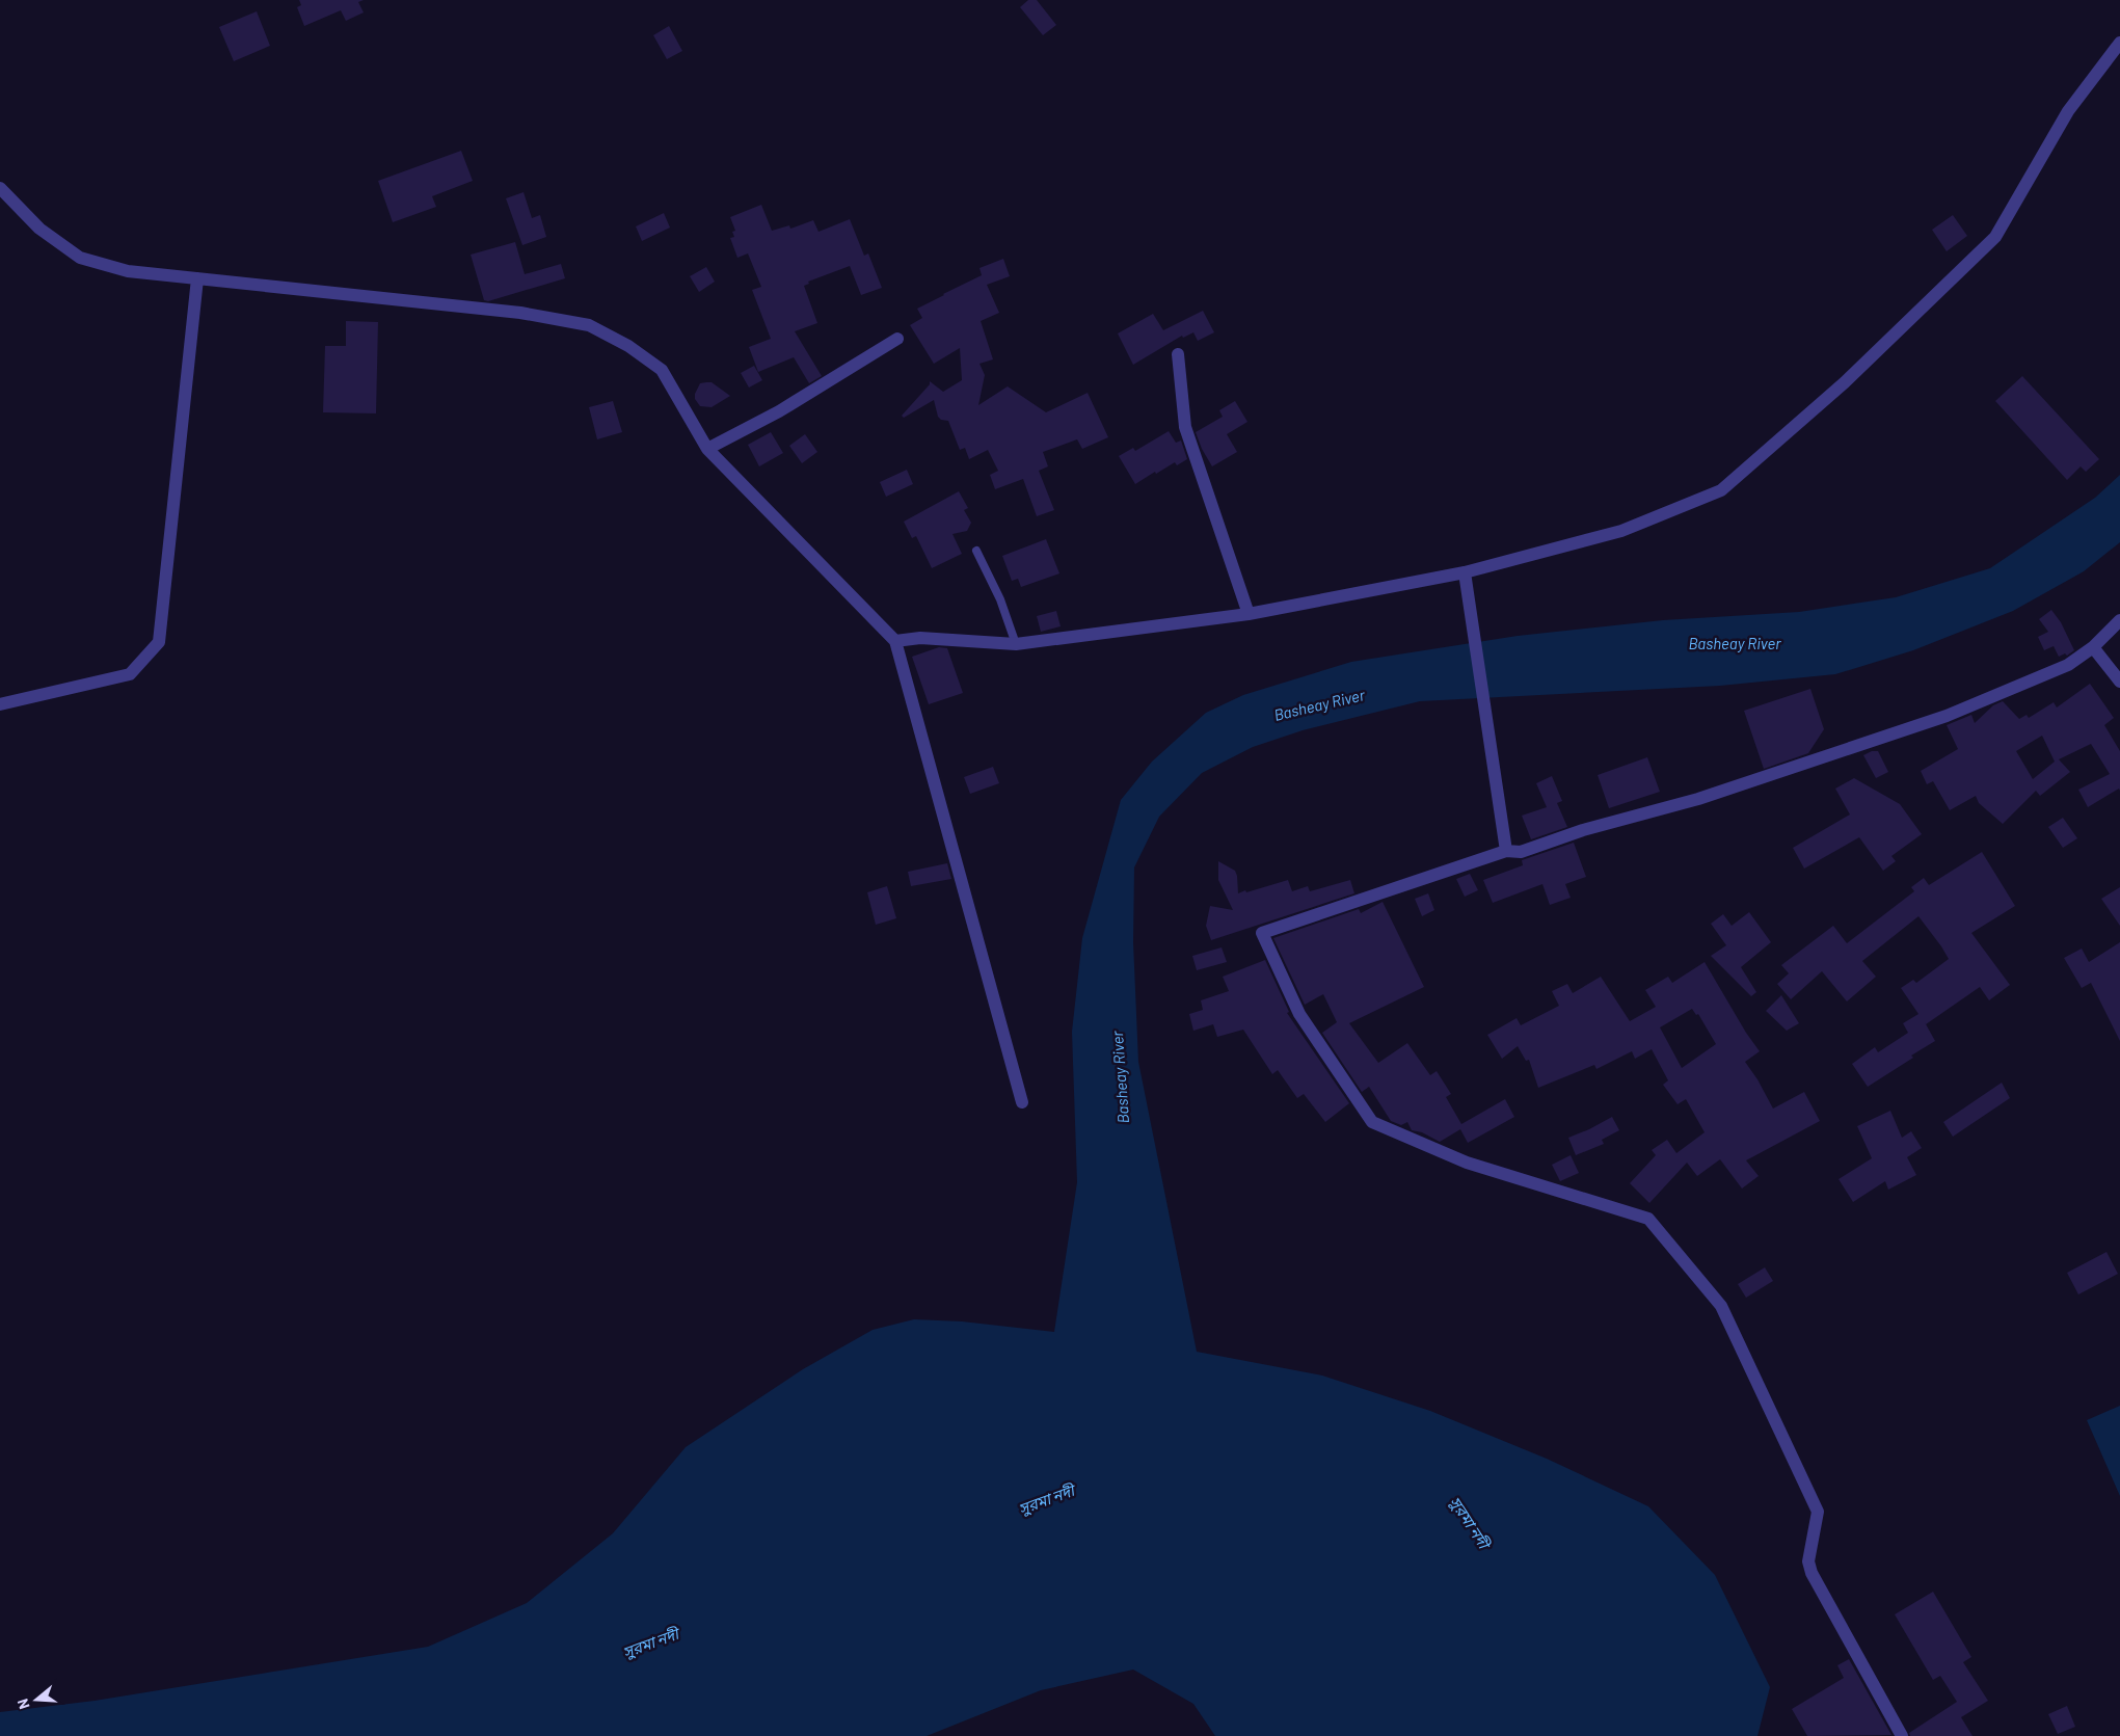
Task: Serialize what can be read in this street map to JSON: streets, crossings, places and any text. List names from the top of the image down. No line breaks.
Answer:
{"water":["Basheay River","সুরমা নদী"],"north":"left"}
